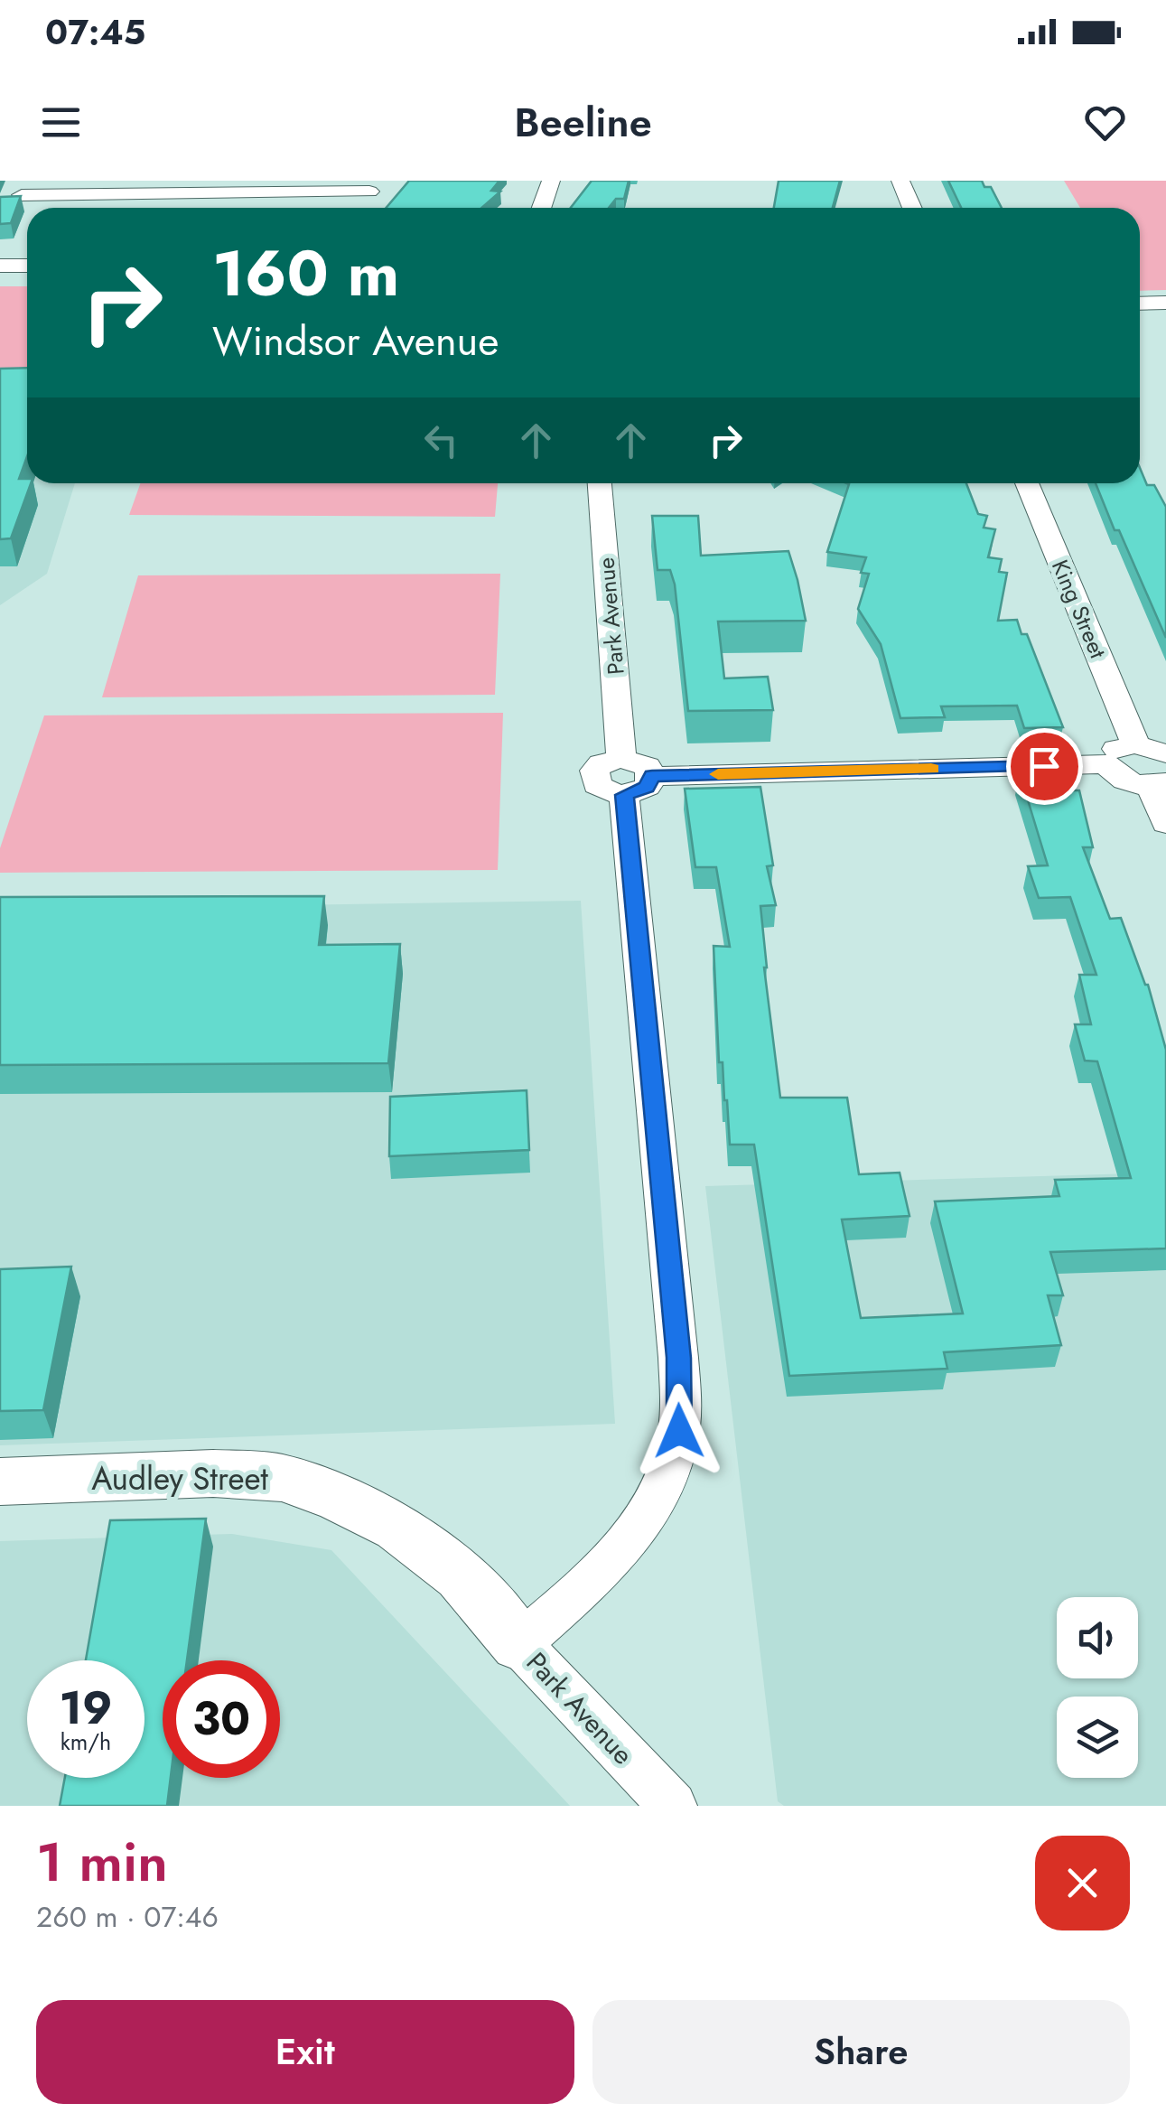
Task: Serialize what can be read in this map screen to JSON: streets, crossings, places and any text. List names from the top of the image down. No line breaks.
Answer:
{"streets":{"street":["King Street","Park Avenue","Audley Street"]},"crossings":[["Park Avenue","Audley Street"]],"page":{"status":"07:45","header":"Beeline","turn":["160 m","Windsor Avenue"],"speed":"19 km/h","limit":"30","heading":["1 min","260 m · 07:46"],"buttons":["Exit","Share"]}}
